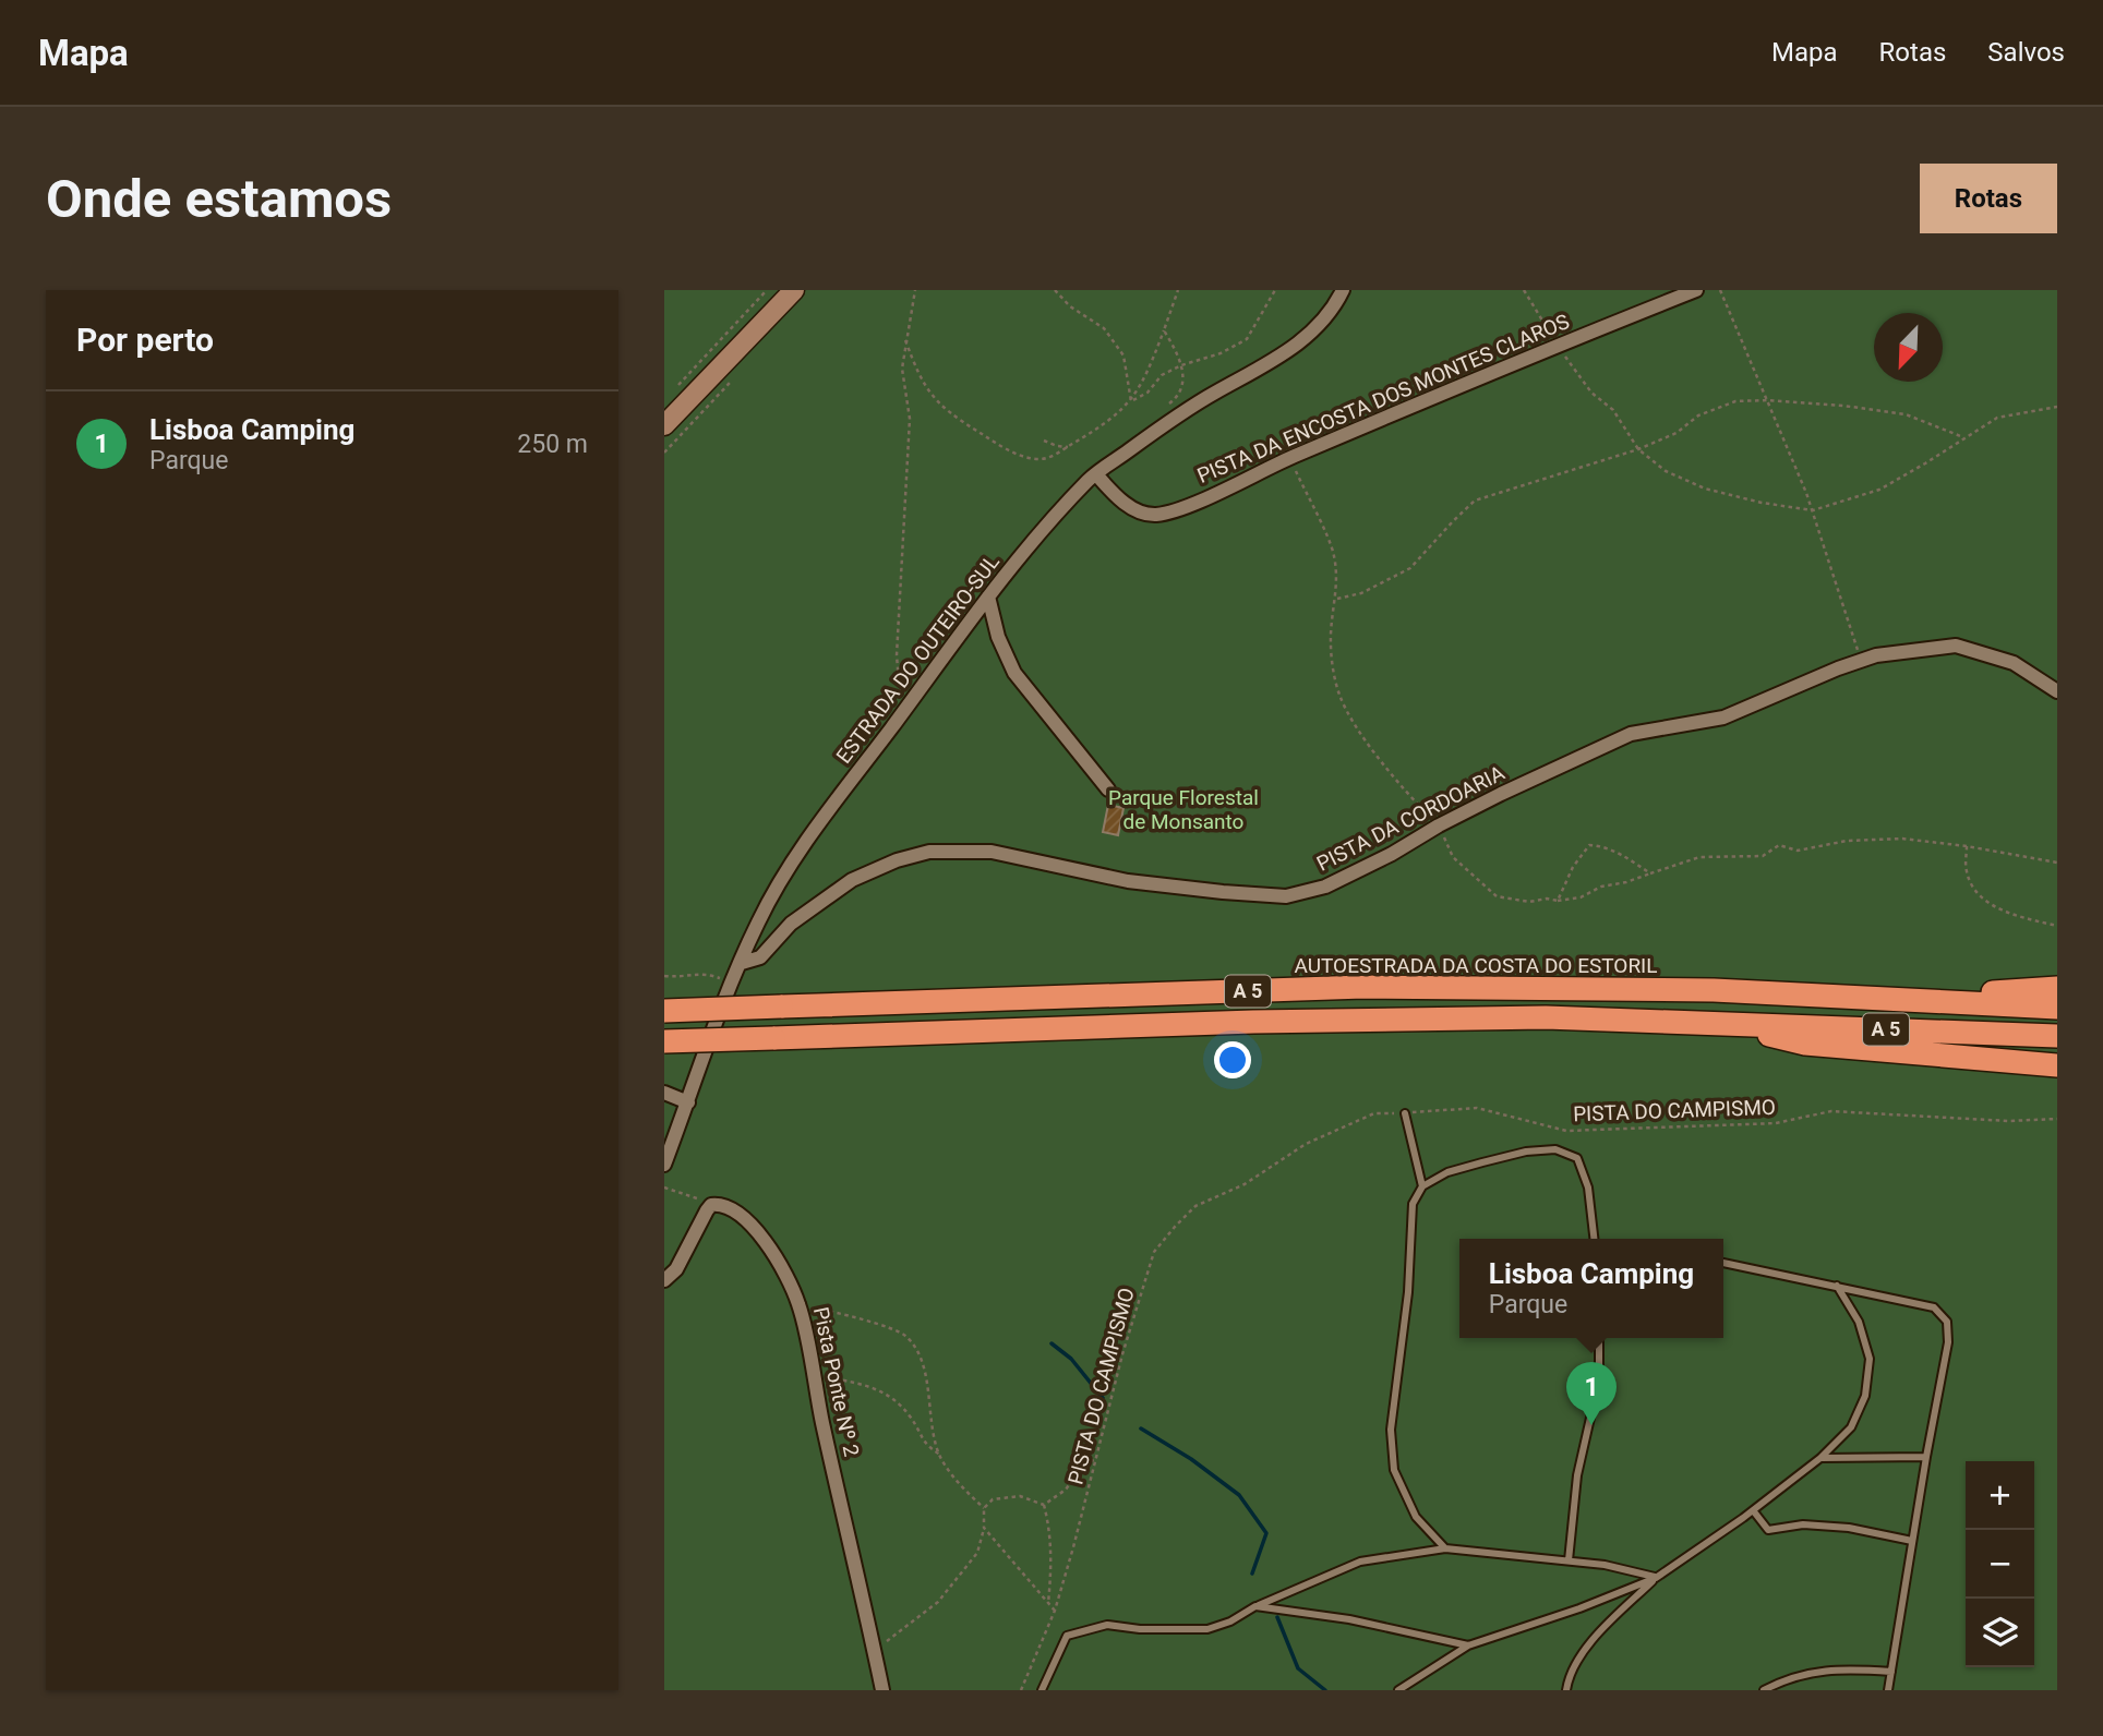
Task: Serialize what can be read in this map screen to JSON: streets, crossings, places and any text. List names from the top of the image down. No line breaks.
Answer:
{"streets":{"highway":["AUTOESTRADA DA COSTA DO ESTORIL","A 5"],"street":["PISTA DA ENCOSTA DOS MONTES CLAROS","ESTRADA DO OUTEIRO-SUL","PISTA DA CORDOARIA","Pista Ponte Nº 2"],"path":["PISTA DO CAMPISMO"]},"crossings":[["PISTA DA ENCOSTA DOS MONTES CLAROS","ESTRADA DO OUTEIRO-SUL"],["ESTRADA DO OUTEIRO-SUL","PISTA DA CORDOARIA"]],"parks":["Parque Florestal de Monsanto"],"north":"bottom left","page":{"header":"Mapa","nav":["Mapa","Rotas","Salvos"],"buttons":"Rotas","title":"Onde estamos","heading":"Por perto","list":[{"mark":"1","name":"Lisboa Camping","note":"Parque","value":"250 m"}],"popup":["Lisboa Camping","Parque"],"pins":"1","map_buttons":["+","−"]}}
